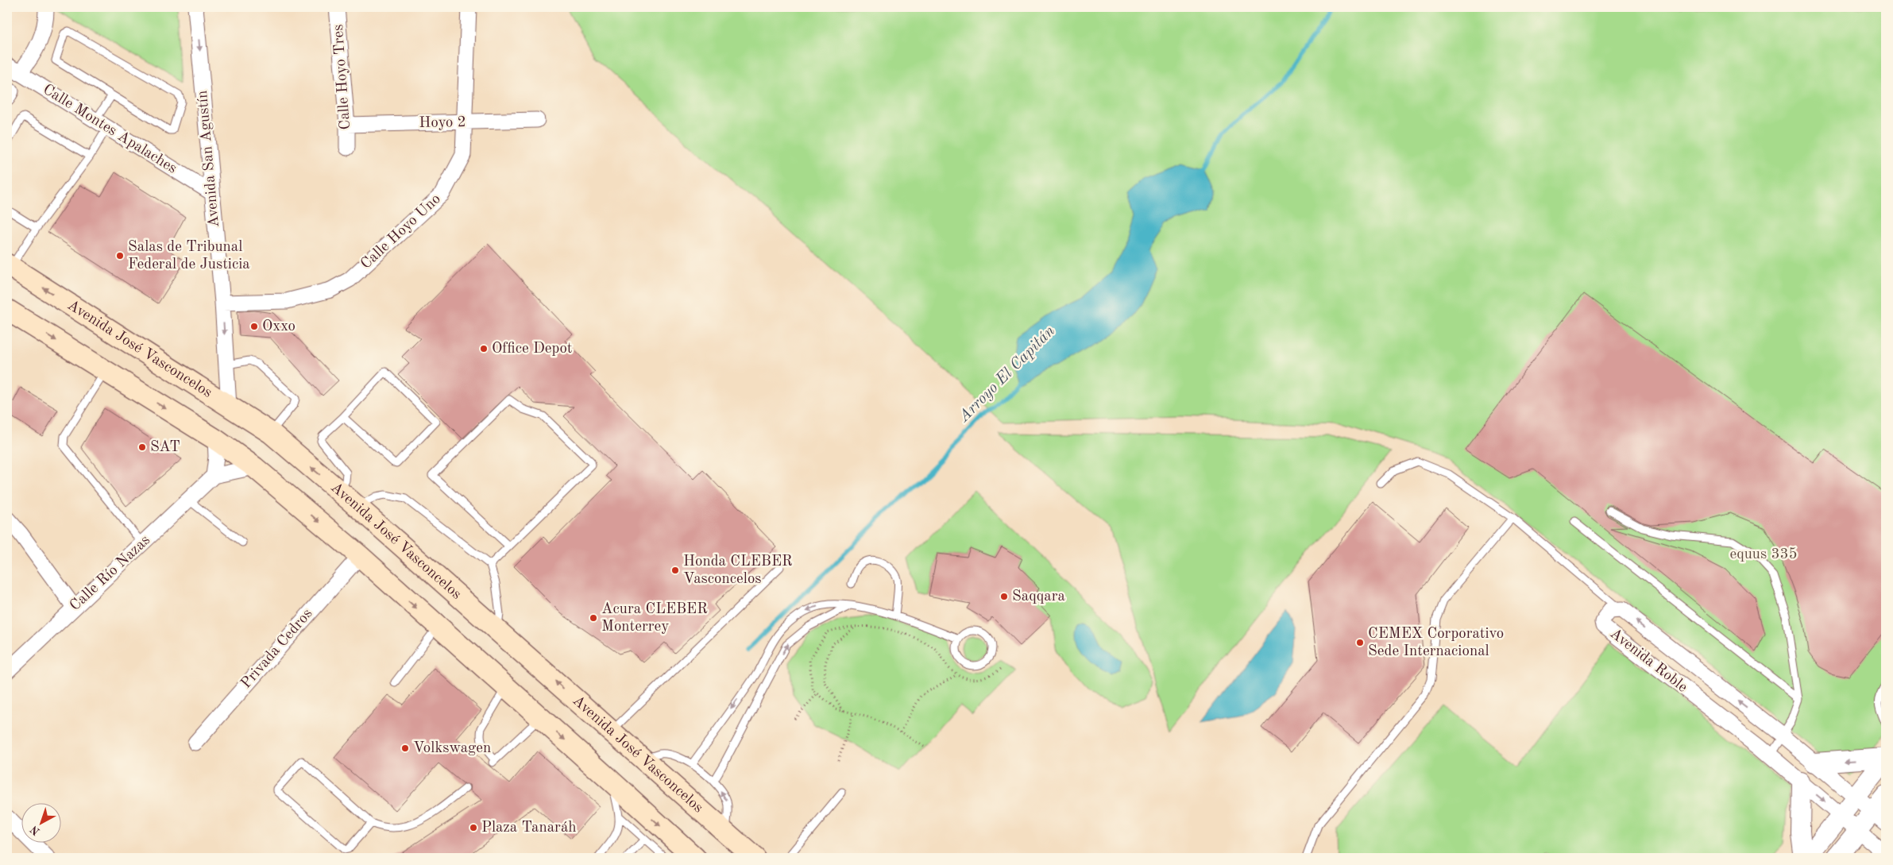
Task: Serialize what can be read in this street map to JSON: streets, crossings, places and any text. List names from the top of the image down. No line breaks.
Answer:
{"streets":{"main road":["Avenida José Vasconcelos"],"street":["Calle Hoyo Tres","Hoyo 2","Calle Montes Apalaches","Avenida San Agustín","Calle Hoyo Uno","Calle Río Nazas","Privada Cedros","Avenida Roble"]},"crossings":[["Calle Hoyo Tres","Hoyo 2"],["Hoyo 2","Calle Hoyo Uno"],["Calle Montes Apalaches","Avenida San Agustín"],["Avenida San Agustín","Calle Hoyo Uno"],["Avenida San Agustín","Avenida José Vasconcelos"]],"one_way":["Avenida San Agustín"],"water":["Arroyo El Capitán"],"parks":["equus 335"],"places":["Salas de Tribunal Federal de Justicia","Oxxo","Office Depot","SAT","Honda CLEBER Vasconcelos","Saqqara","Acura CLEBER Monterrey","CEMEX Corporativo Sede Internacional","Volkswagen","Plaza Tanaráh"],"north":"bottom left"}
